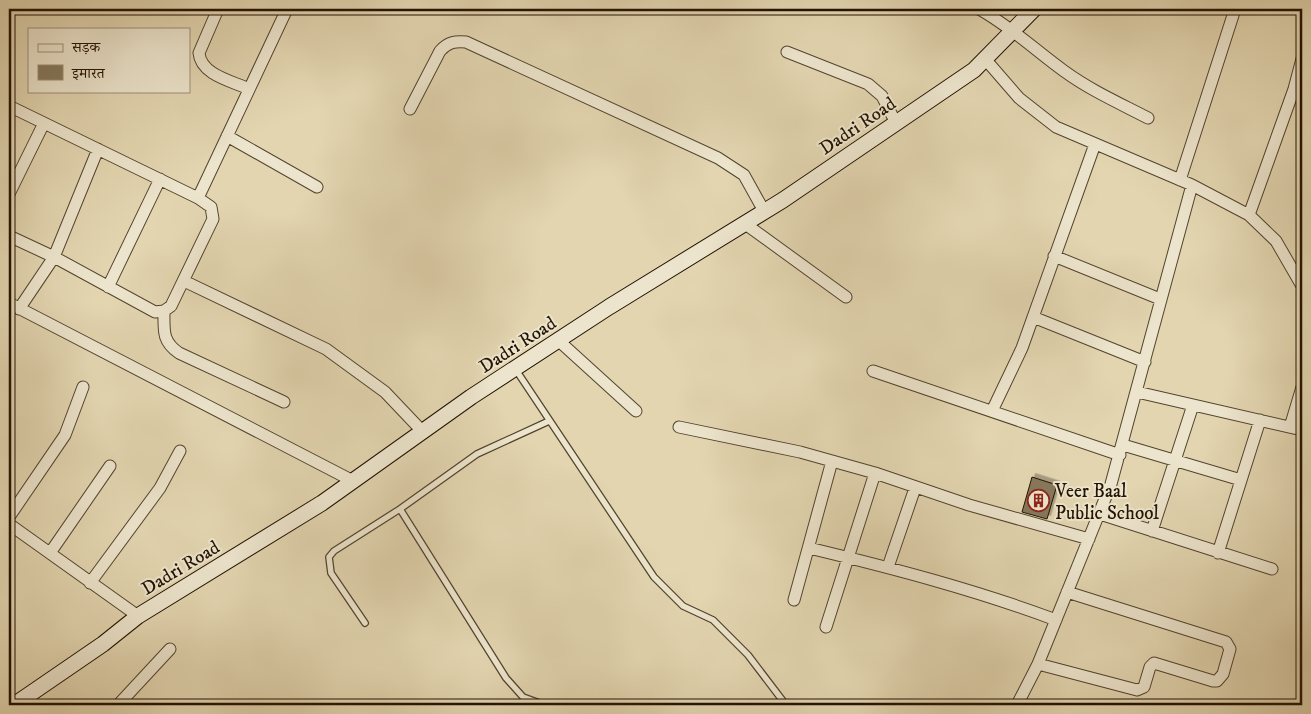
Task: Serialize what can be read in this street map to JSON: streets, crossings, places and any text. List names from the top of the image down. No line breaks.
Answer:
{"streets":{"main road":["Dadri Road"]},"places":{"building":["Veer Baal Public School"]},"legend":["सड़क","इमारत"]}
